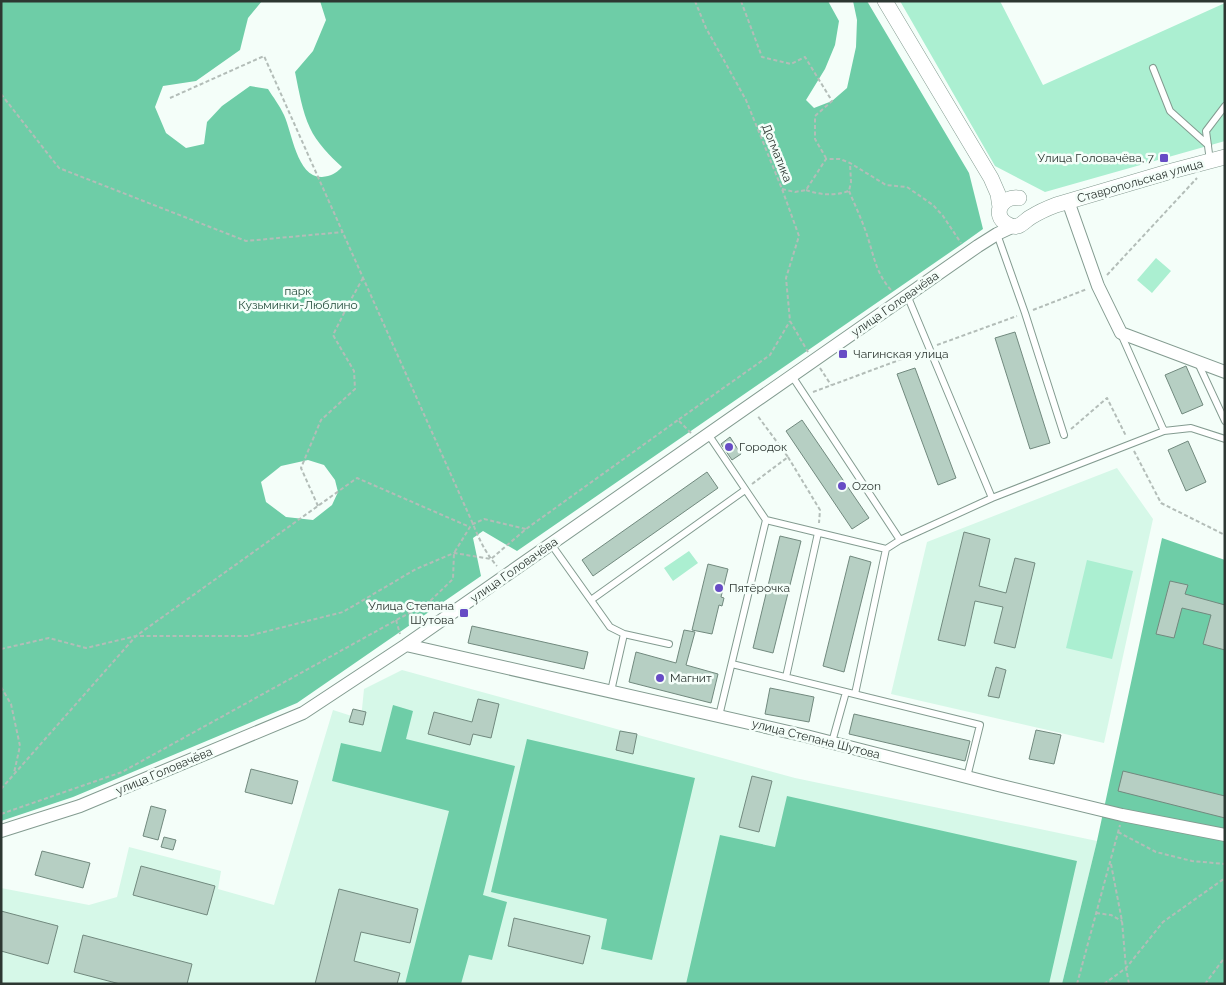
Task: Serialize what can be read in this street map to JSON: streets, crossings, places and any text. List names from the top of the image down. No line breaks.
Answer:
{"streets":{"street":["Ставропольская улица","улица Головачёва","улица Степана Шутова"],"path":["Догматика"]},"crossings":[["Ставропольская улица","улица Головачёва"],["улица Головачёва","улица Степана Шутова"]],"parks":["парк Кузьминки-Люблино"],"places":{"transit":["Улица Головачёва, 7","Чагинская улица","Улица Степана Шутова"],"other":["Городок","Ozon","Пятёрочка","Магнит"]}}
